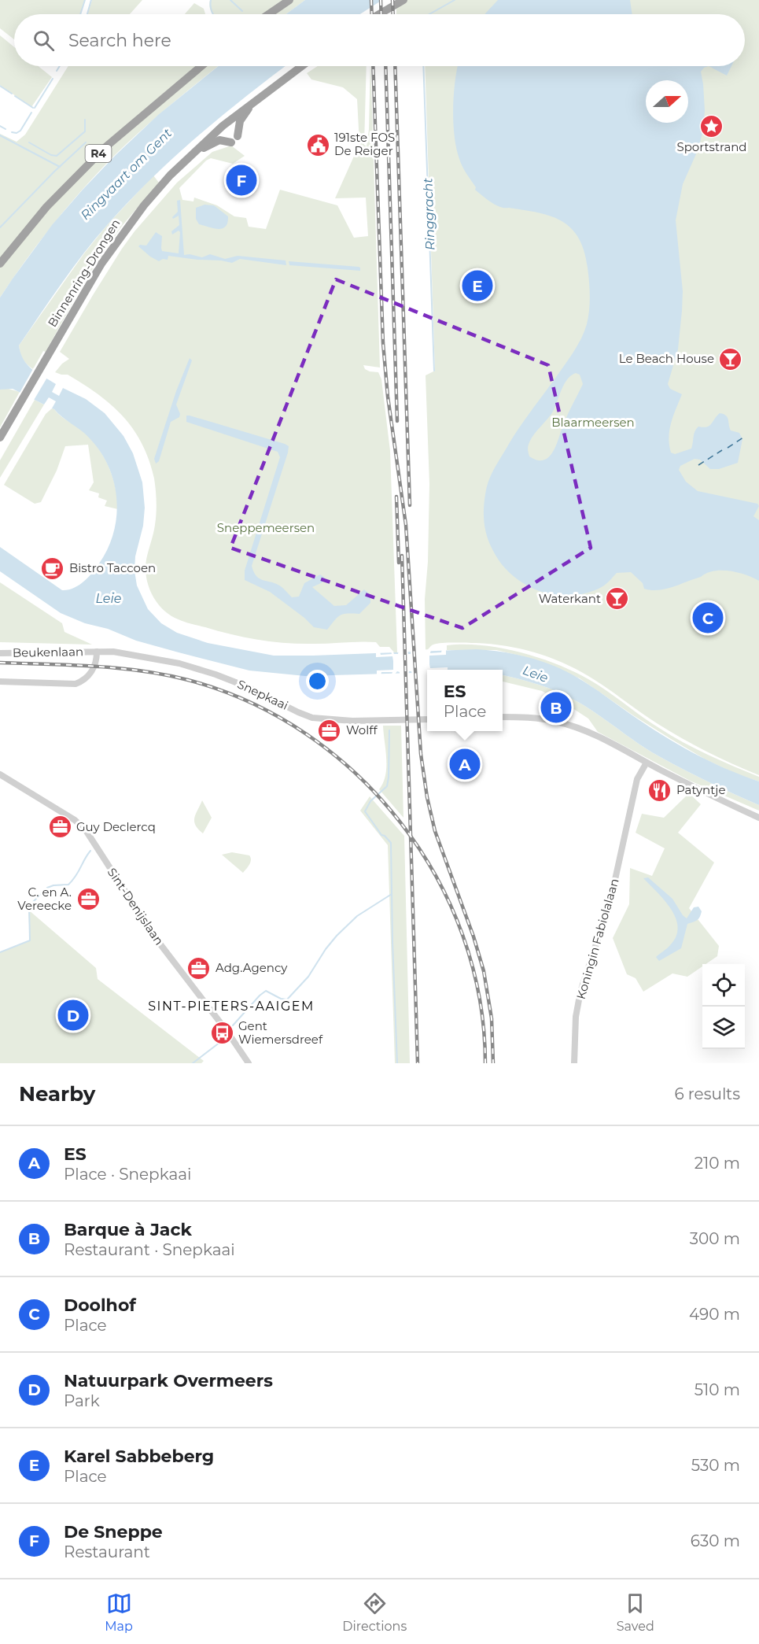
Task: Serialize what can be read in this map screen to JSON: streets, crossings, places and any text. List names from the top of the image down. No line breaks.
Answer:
{"streets":{"highway":["R4","Binnenring-Drongen"],"street":["Beukenlaan","Snepkaai","Sint-Denijslaan","Koningin Fabiolalaan"]},"crossings":[["Beukenlaan","Snepkaai"]],"districts":["SINT-PIETERS-AAIGEM"],"water":["Ringvaart om Gent","Ringgracht","Leie"],"parks":["Blaarmeersen","Sneppemeersen"],"places":{"place":["Sportstrand"],"public building":["191ste FOS De Reiger"],"bar":["Le Beach House","Waterkant"],"cafe":["Bistro Taccoen"],"office":["Wolff","Guy Declercq","C. en A. Vereecke","Adg.Agency"],"restaurant":["Patyntje"],"bus stop":["Gent Wiemersdreef"]},"north":"right","page":{"search":"Search here","pins":["F","E","C","B","A","D"],"popup":["ES","Place"],"heading":["Nearby","6 results"],"list":[{"mark":"A","name":"ES","note":"Place · Snepkaai","value":"210 m"},{"mark":"B","name":"Barque à Jack","note":"Restaurant · Snepkaai","value":"300 m"},{"mark":"C","name":"Doolhof","note":"Place","value":"490 m"},{"mark":"D","name":"Natuurpark Overmeers","note":"Park","value":"510 m"},{"mark":"E","name":"Karel Sabbeberg","note":"Place","value":"530 m"},{"mark":"F","name":"De Sneppe","note":"Restaurant","value":"630 m"}],"nav":["Map","Directions","Saved"]}}
